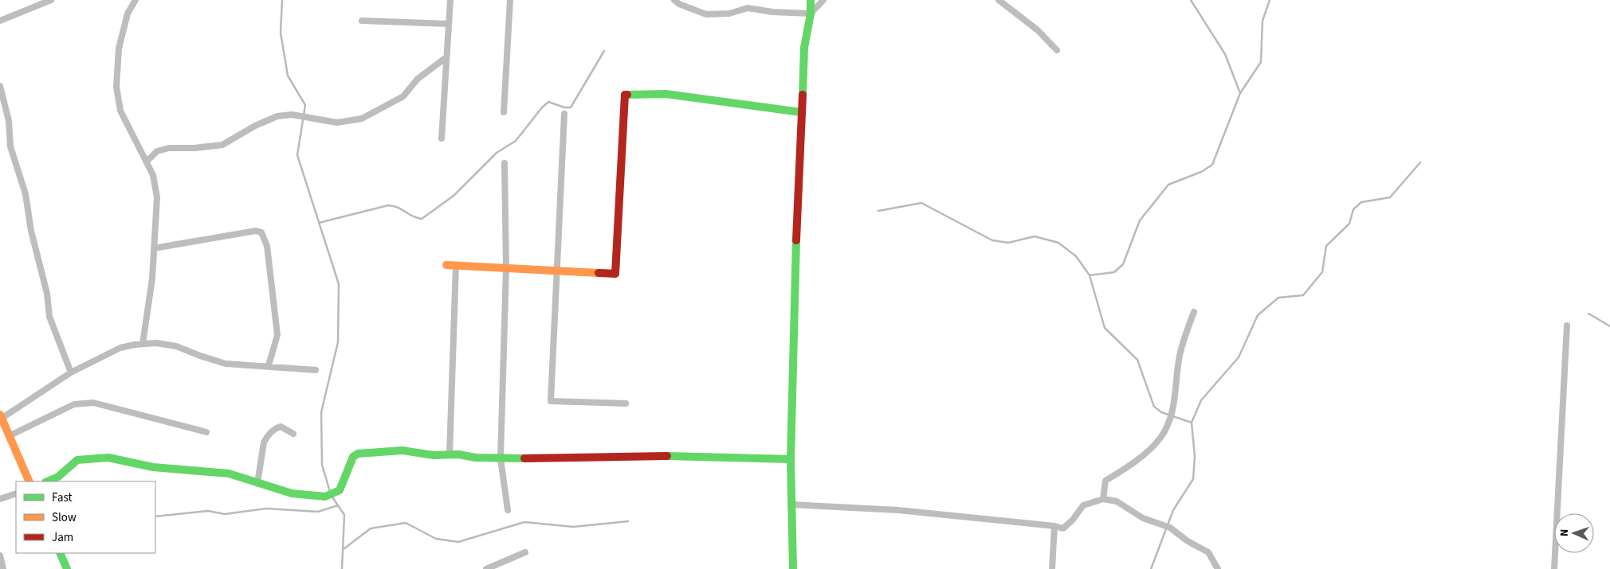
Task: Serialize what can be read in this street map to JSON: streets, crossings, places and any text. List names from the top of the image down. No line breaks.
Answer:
{"legend":["Fast","Slow","Jam"],"north":"left"}
